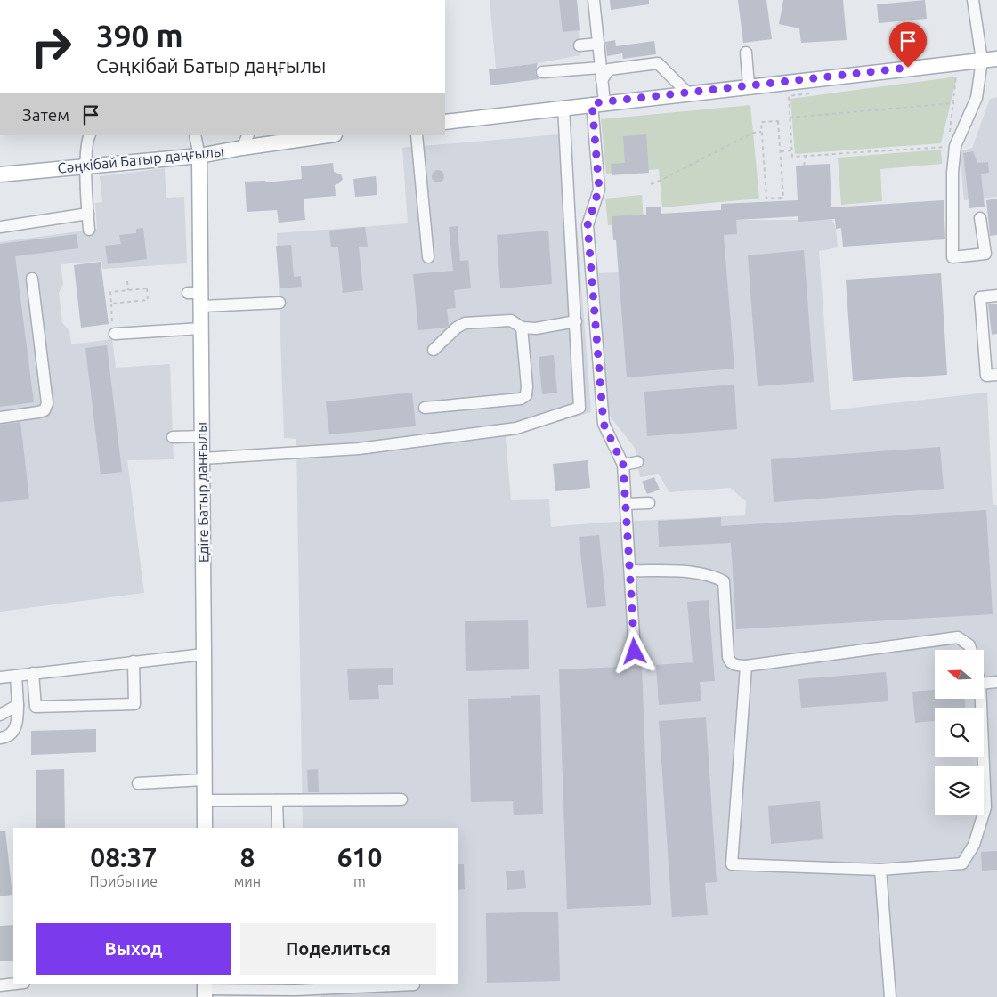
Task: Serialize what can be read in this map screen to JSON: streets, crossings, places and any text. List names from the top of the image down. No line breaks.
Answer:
{"streets":{"main road":["Сәңкібай Батыр даңғылы","Едіге Батыр даңғылы"]},"crossings":[["Сәңкібай Батыр даңғылы","Едіге Батыр даңғылы"]],"north":"left","page":{"turn":["390 m","Сәңкібай Батыр даңғылы"],"then":"Затем","eta":["08:37","Прибытие","8","мин","610","m"],"buttons":["Выход","Поделиться"]}}
